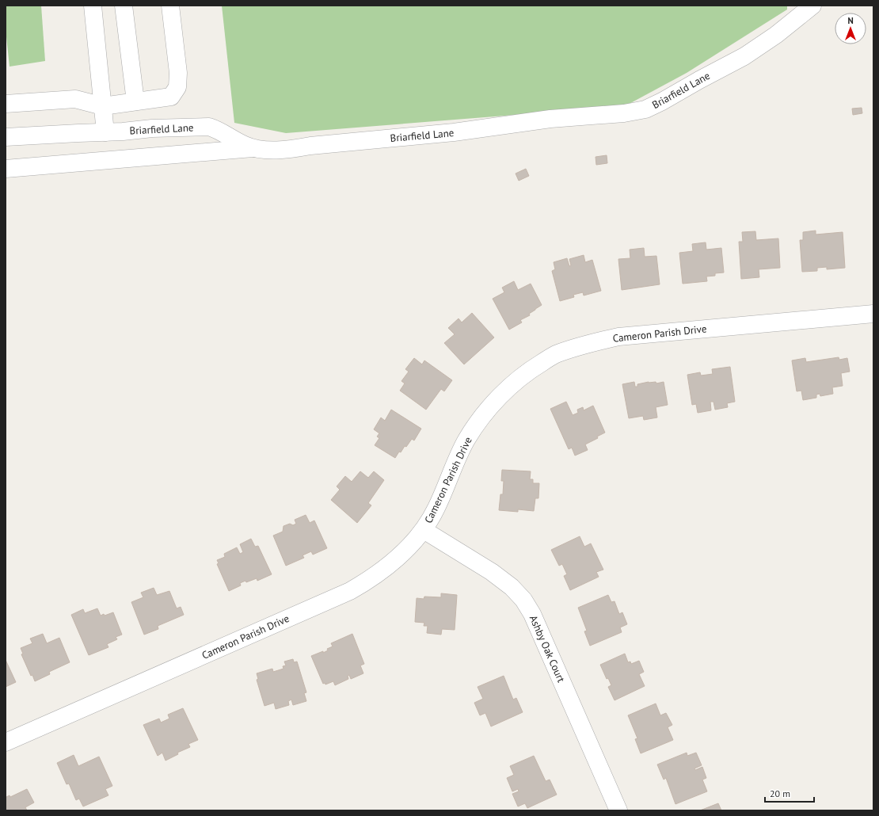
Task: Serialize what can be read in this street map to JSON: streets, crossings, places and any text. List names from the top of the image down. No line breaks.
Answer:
{"streets":{"street":["Briarfield Lane","Cameron Parish Drive","Ashby Oak Court"]},"crossings":[["Cameron Parish Drive","Ashby Oak Court"]],"scale_bar":"20 m","north":"top"}
